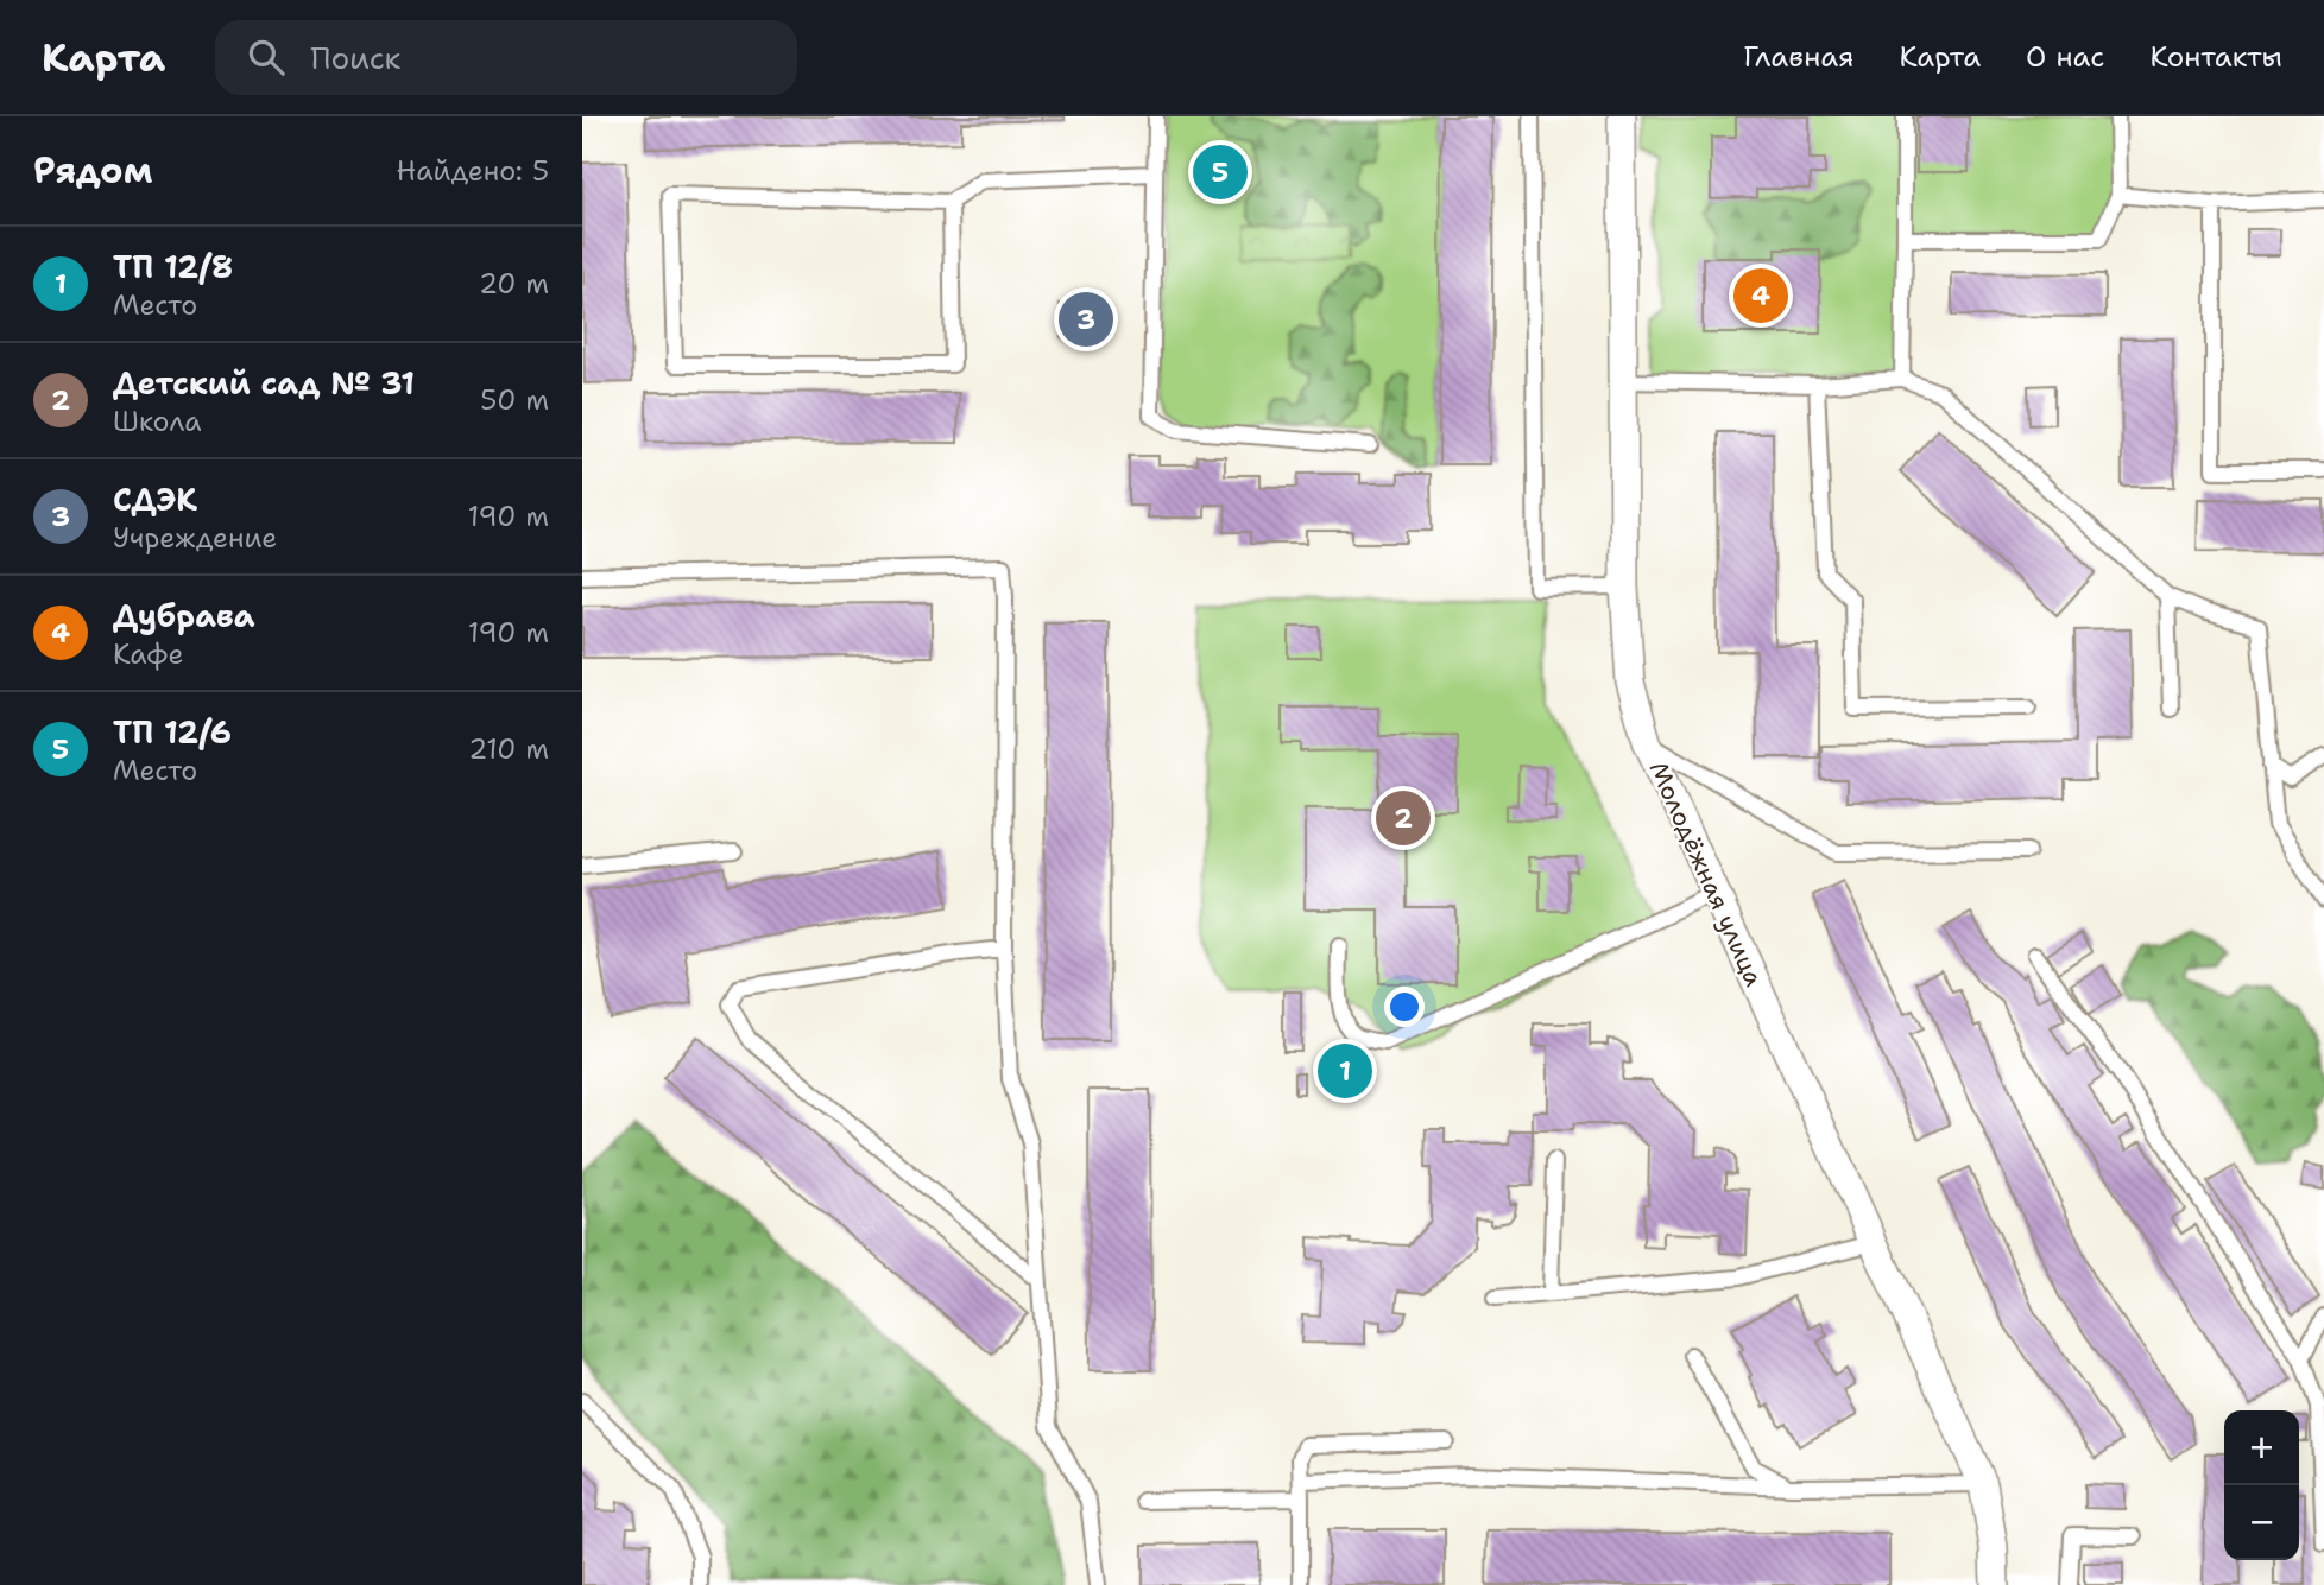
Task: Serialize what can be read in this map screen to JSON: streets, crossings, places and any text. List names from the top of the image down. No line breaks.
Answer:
{"streets":{"street":["Молодёжная улица"]},"page":{"header":"Карта","search":"Поиск","nav":["Главная","Карта","О нас","Контакты"],"heading":["Рядом","Найдено: 5"],"pins":["5","4","3","2","1"],"list":[{"mark":"1","name":"ТП 12/8","note":"Место","value":"20 m"},{"mark":"2","name":"Детский сад № 31","note":"Школа","value":"50 m"},{"mark":"3","name":"СДЭК","note":"Учреждение","value":"190 m"},{"mark":"4","name":"Дубрава","note":"Кафе","value":"190 m"},{"mark":"5","name":"ТП 12/6","note":"Место","value":"210 m"}],"map_buttons":["+","−"]}}
